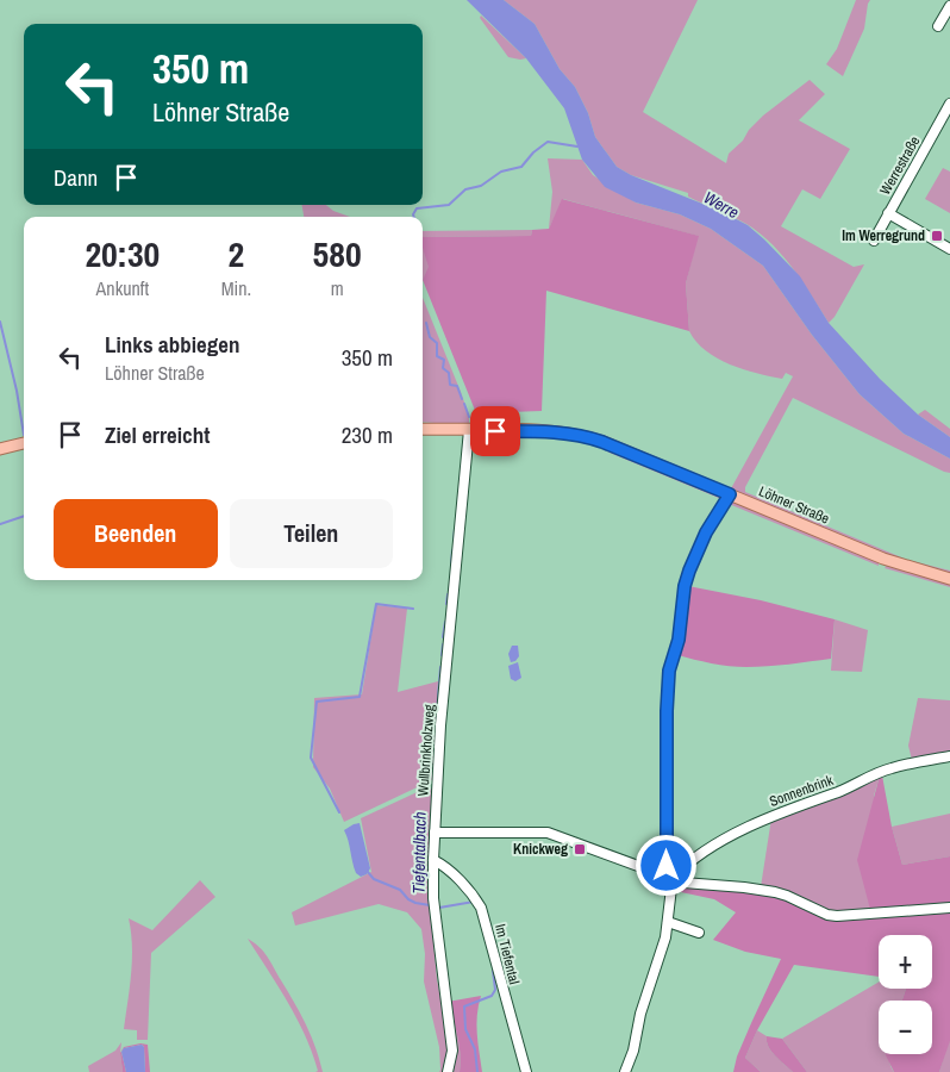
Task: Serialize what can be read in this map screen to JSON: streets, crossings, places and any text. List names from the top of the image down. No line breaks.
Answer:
{"streets":{"main road":["Löhner Straße"],"street":["Werrestraße","Wullbrinkholzweg","Sonnenbrink","Im Tiefental"]},"crossings":[["Löhner Straße","Wullbrinkholzweg"],["Wullbrinkholzweg","Im Tiefental"]],"water":["Werre","Tiefentalbach"],"places":{"transit":["Im Werregrund","Knickweg"]},"page":{"turn":["350 m","Löhner Straße"],"then":"Dann","eta":["20:30","Ankunft","2","Min.","580","m"],"list":[{"name":"Links abbiegen","note":"Löhner Straße","value":"350 m"},{"name":"Ziel erreicht","value":"230 m"}],"buttons":["Beenden","Teilen"],"map_buttons":["+","−"]}}
